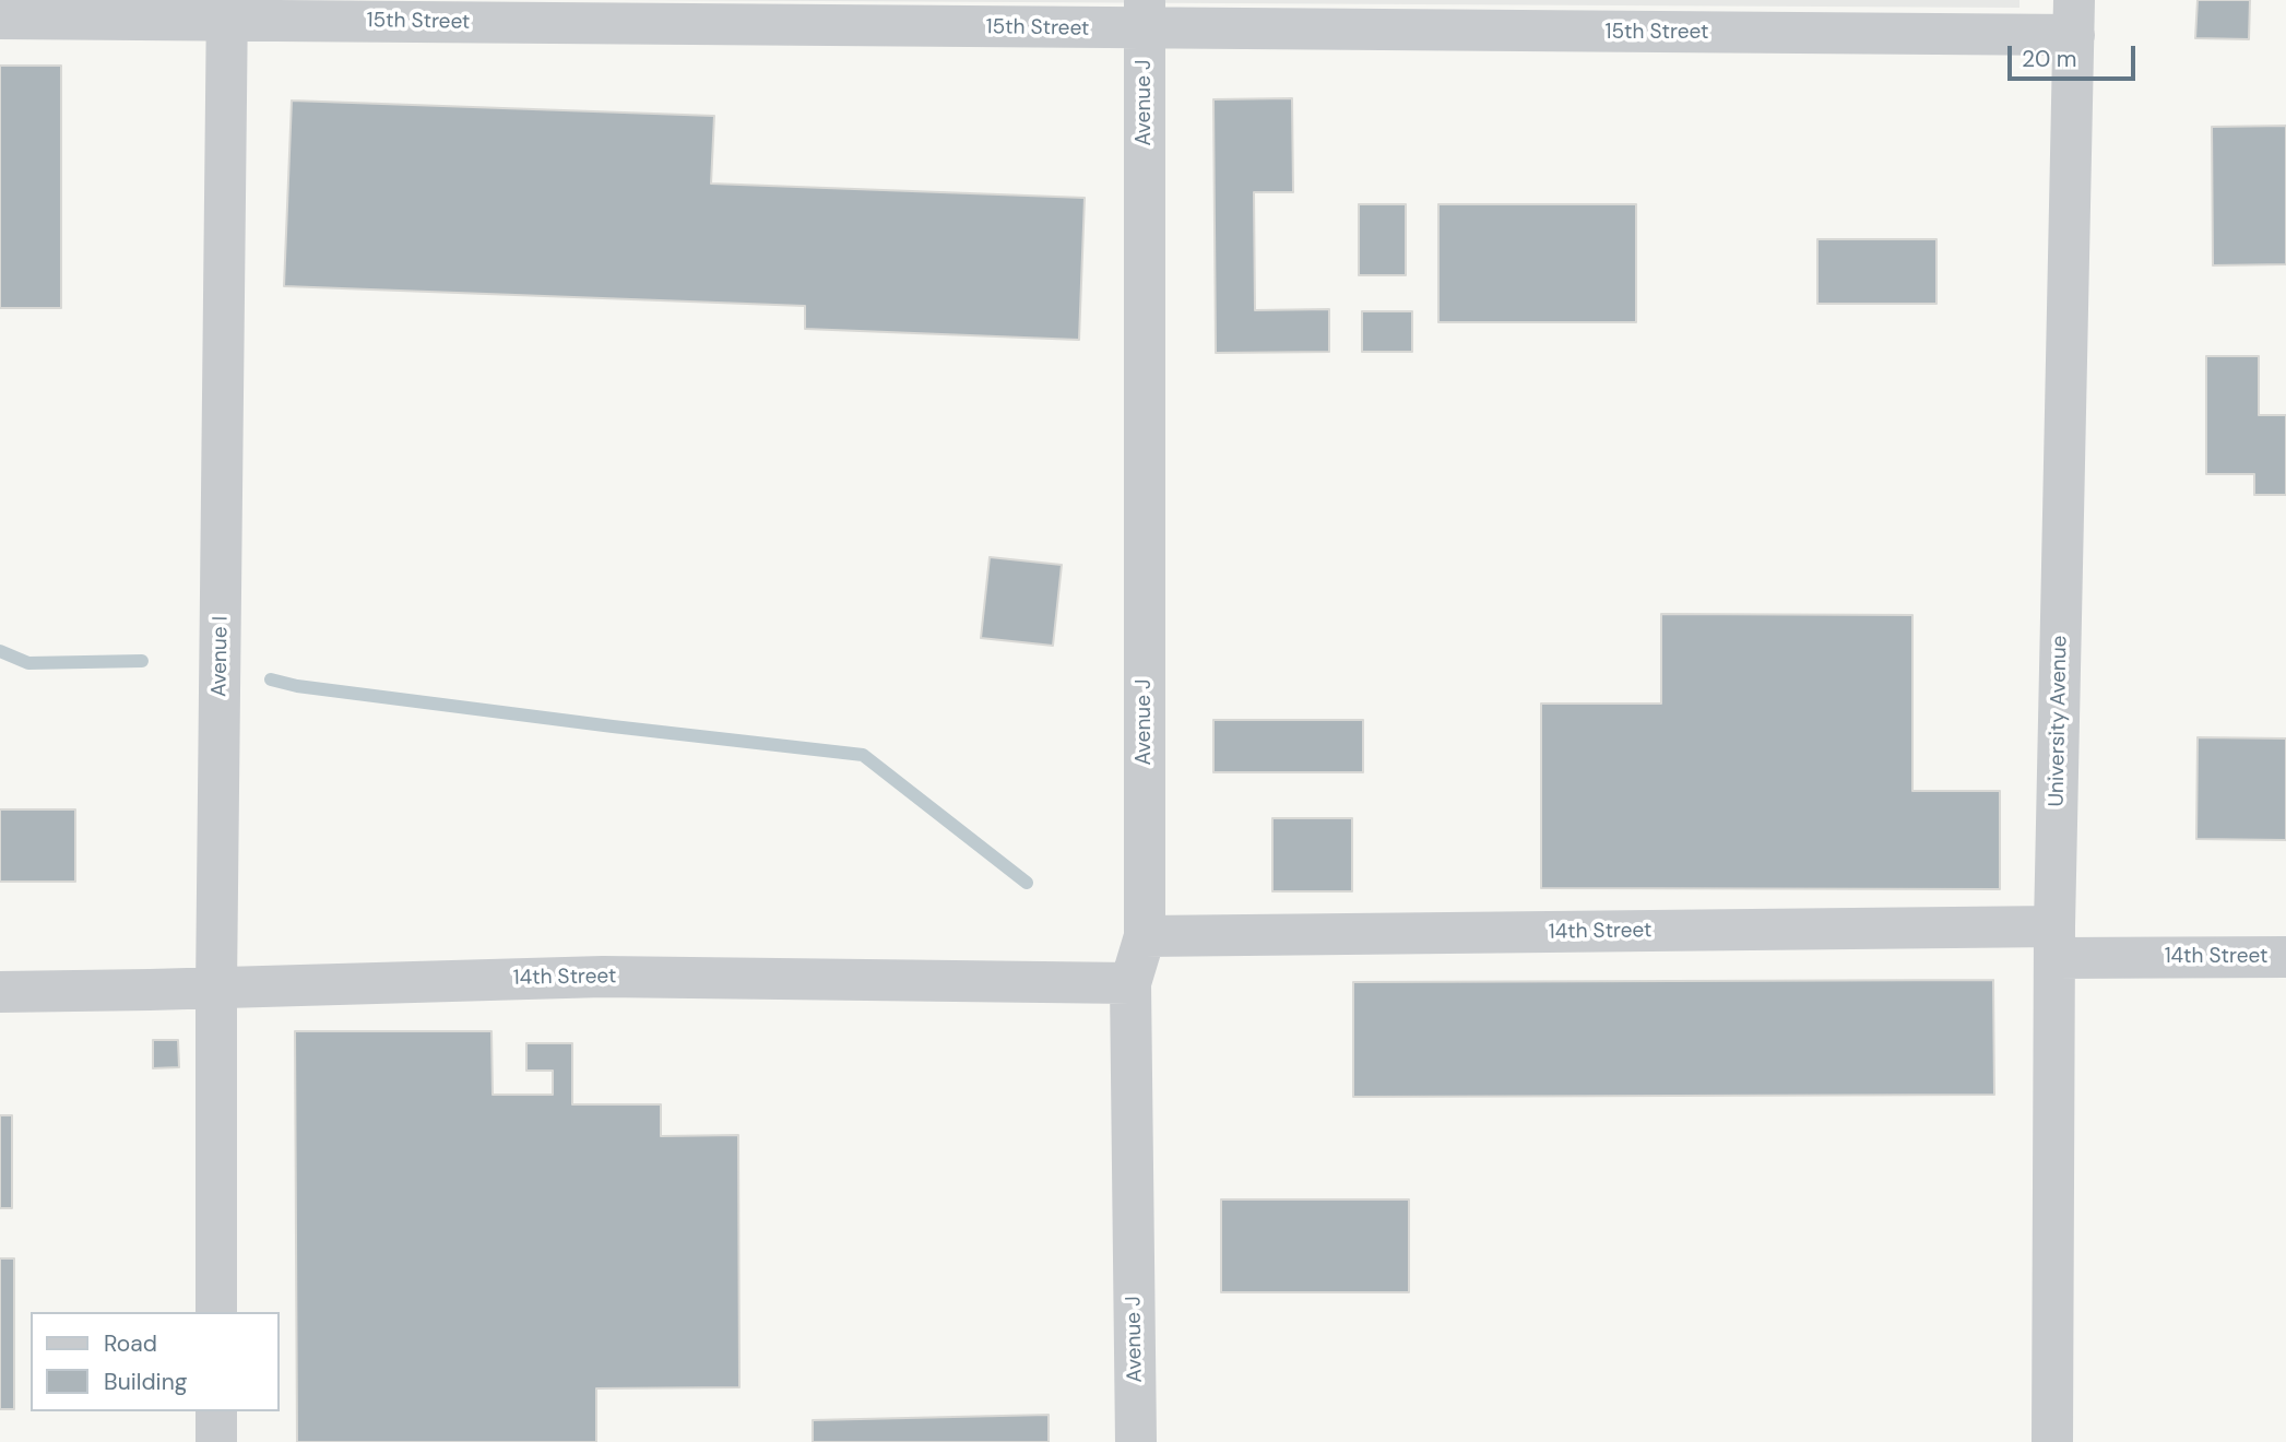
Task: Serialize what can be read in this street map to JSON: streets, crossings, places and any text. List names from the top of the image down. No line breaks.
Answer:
{"streets":{"street":["15th Street","Avenue J","Avenue I","University Avenue","14th Street"]},"crossings":[["15th Street","Avenue J"],["15th Street","Avenue I"],["15th Street","University Avenue"],["Avenue J","14th Street"],["Avenue I","14th Street"],["University Avenue","14th Street"]],"legend":["Road","Building"],"scale_bar":"20 m"}
